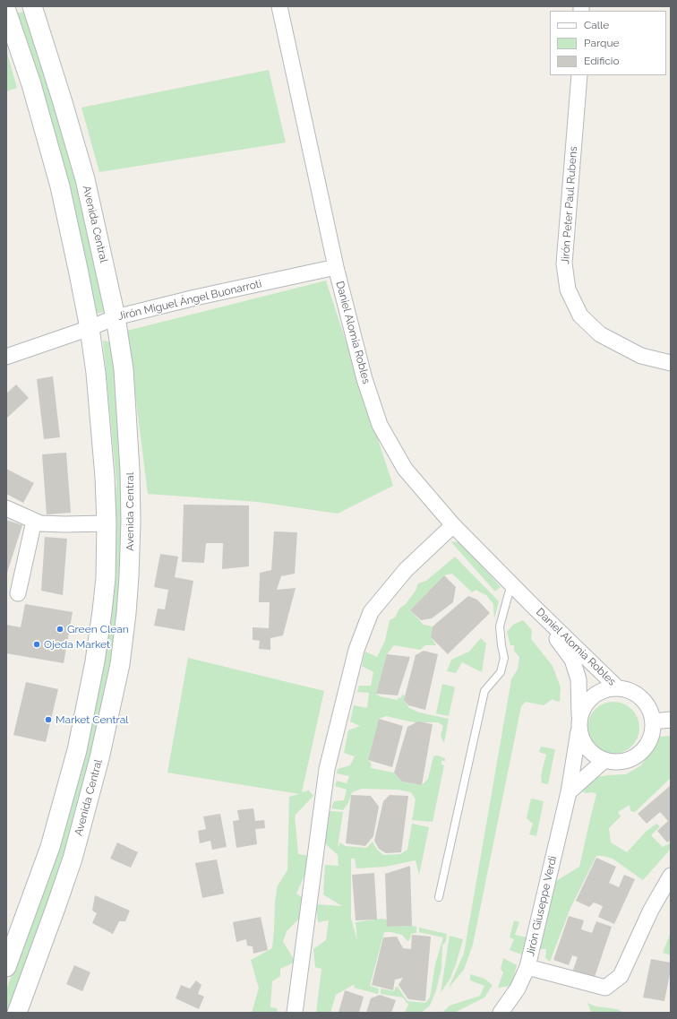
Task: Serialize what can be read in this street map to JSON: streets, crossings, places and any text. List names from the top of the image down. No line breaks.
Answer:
{"streets":{"street":["Jirón Peter Paul Rubens","Avenida Central","Jirón Miguel Ángel Buonarroti","Daniel Alomia Robles","Jirón Giuseppe Verdi"]},"crossings":[["Avenida Central","Jirón Miguel Ángel Buonarroti"],["Jirón Miguel Ángel Buonarroti","Daniel Alomia Robles"],["Daniel Alomia Robles","Jirón Giuseppe Verdi"]],"places":["Green Clean","Ojeda Market","Market Central"],"legend":["Calle","Parque","Edificio"]}
